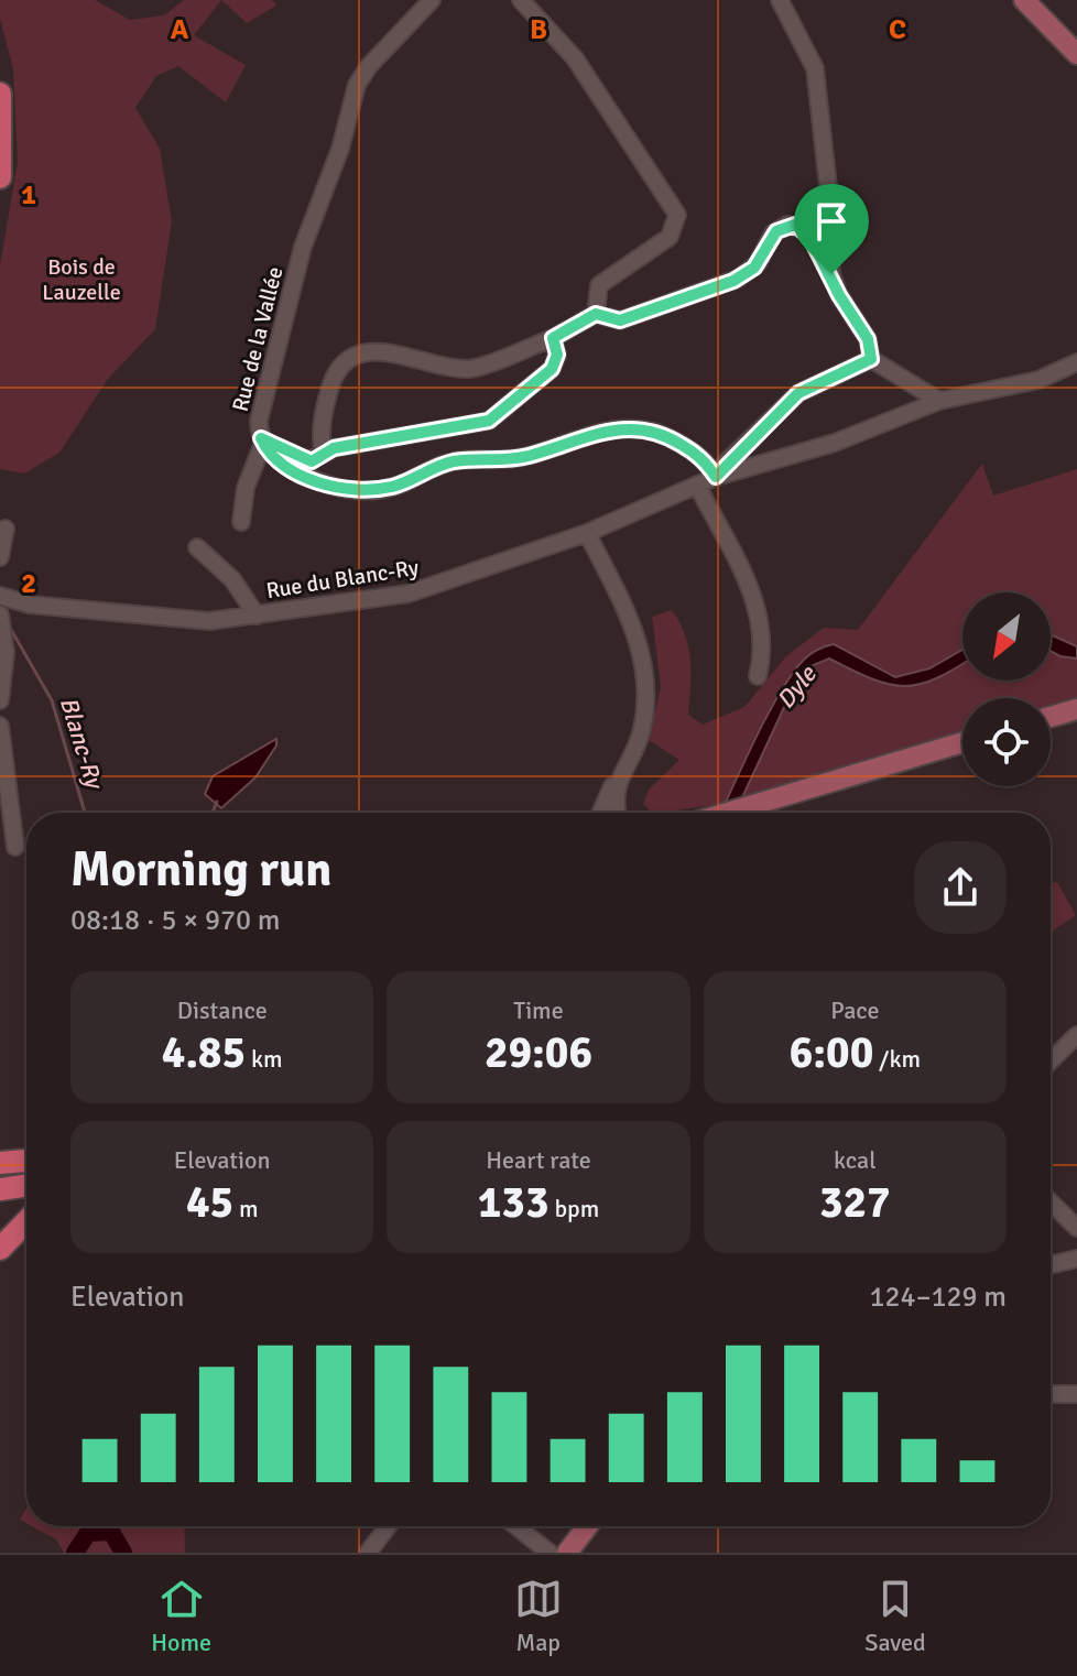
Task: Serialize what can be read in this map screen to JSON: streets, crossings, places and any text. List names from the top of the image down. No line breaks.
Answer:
{"streets":{"street":["Rue de la Vallée","Rue du Blanc-Ry"]},"crossings":[["Rue de la Vallée","Rue du Blanc-Ry"]],"water":["Dyle","Blanc-Ry"],"parks":["Bois de Lauzelle"],"north":"bottom left","page":{"heading":["Morning run","08:18 · 5 × 970 m"],"stats":[["Distance","4.85 km"],["Time","29:06"],["Pace","6:00 /km"],["Elevation","45 m"],["Heart rate","133 bpm"],["kcal","327"]],"chart":["Elevation","124–129 m"],"tabs":["Home","Map","Saved"]},"grid":{"columns":["A","B","C"],"rows":["1","2"]}}
